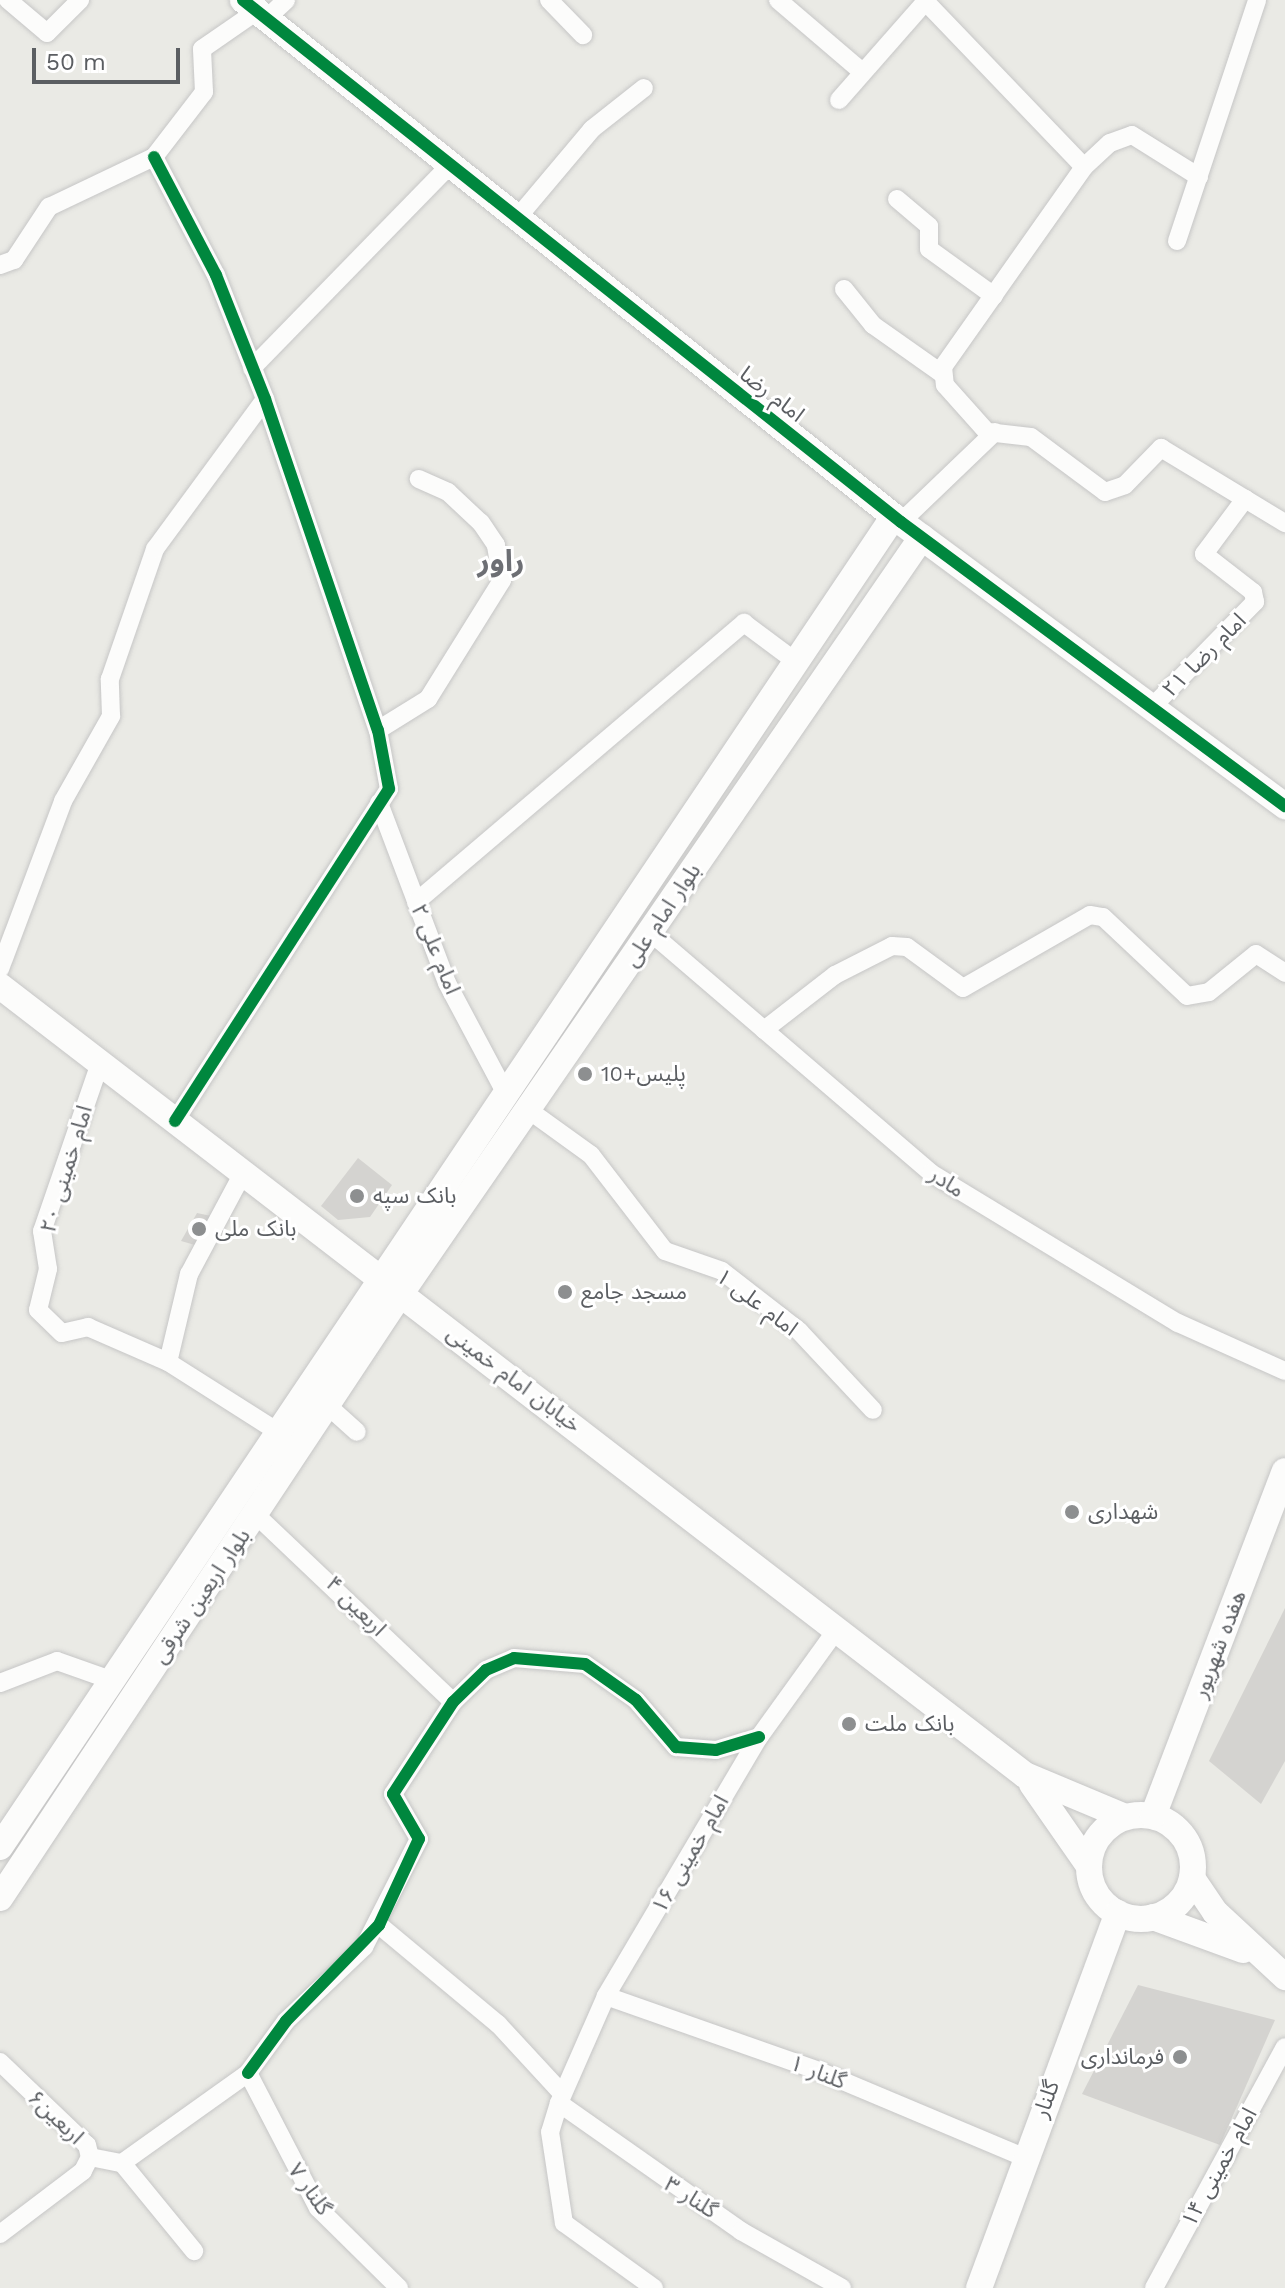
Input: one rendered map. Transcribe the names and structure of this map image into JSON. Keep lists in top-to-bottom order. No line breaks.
{"streets":{"street":["امام رضا","امام رضا ۲۱","بلوار امام علی","امام علی ۲","امام خمینی ۲۰","مادر","امام علی ۱","خیابان امام خمینی","بلوار اربعین شرقی","اربعین ۴","هفده شهریور","امام خمینی ۱۶","گلنار ۱","گلنار","اربعین۶","امام خمینی ۱۴","گلنار ۷","گلنار ۳"]},"crossings":[["امام رضا","امام رضا ۲۱"],["امام رضا","بلوار امام علی"],["بلوار امام علی","امام علی ۲"],["بلوار امام علی","مادر"],["بلوار امام علی","امام علی ۱"],["بلوار امام علی","خیابان امام خمینی"],["بلوار امام علی","بلوار اربعین شرقی"],["امام خمینی ۲۰","خیابان امام خمینی"],["خیابان امام خمینی","بلوار اربعین شرقی"],["خیابان امام خمینی","امام خمینی ۱۶"],["بلوار اربعین شرقی","اربعین ۴"],["هفده شهریور","گلنار"],["امام خمینی ۱۶","گلنار ۱"],["امام خمینی ۱۶","گلنار ۳"],["گلنار ۱","گلنار"]],"districts":["راور"],"places":["پلیس+10","بانک سپه","بانک ملی","مسجد جامع","شهداری","بانک ملت","فرمانداری"],"scale_bar":"50 m"}
